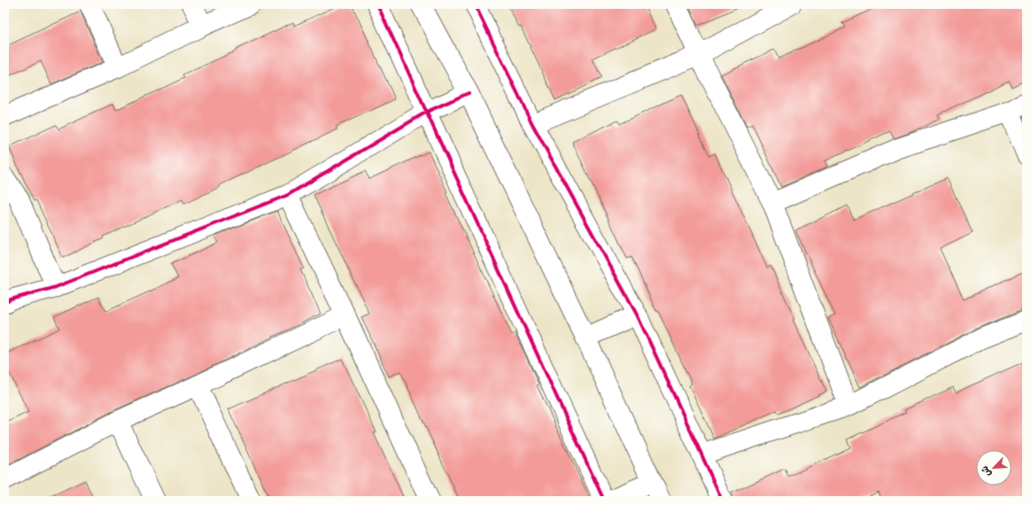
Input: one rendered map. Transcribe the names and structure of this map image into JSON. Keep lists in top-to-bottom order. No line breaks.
{"north":"bottom left"}
